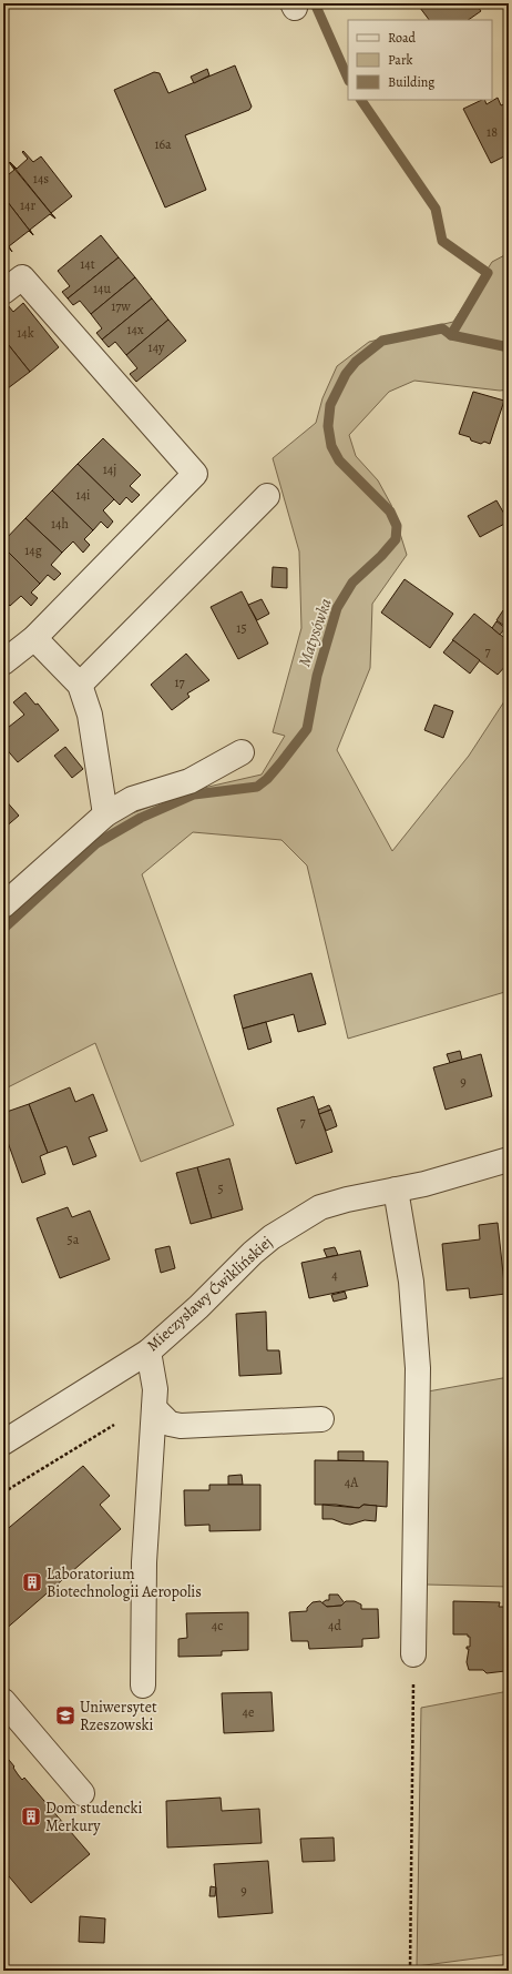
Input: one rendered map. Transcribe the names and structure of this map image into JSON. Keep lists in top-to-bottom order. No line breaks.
{"streets":{"street":["Mieczysławy Ćwiklińskiej"]},"water":["Matysówka"],"places":{"building":["Laboratorium Biotechnologii Aeropolis","Dom studencki Merkury"],"school or university":["Uniwersytet Rzeszowski"]},"house_numbers":["18","16a","14s","14r","14t","14u","17w","14x","14k","14y","14j","14i","14h","14g","15","7","17","9","7","5","5a","4","4A","4c","4d","4e","9"],"legend":["Road","Park","Building"]}
